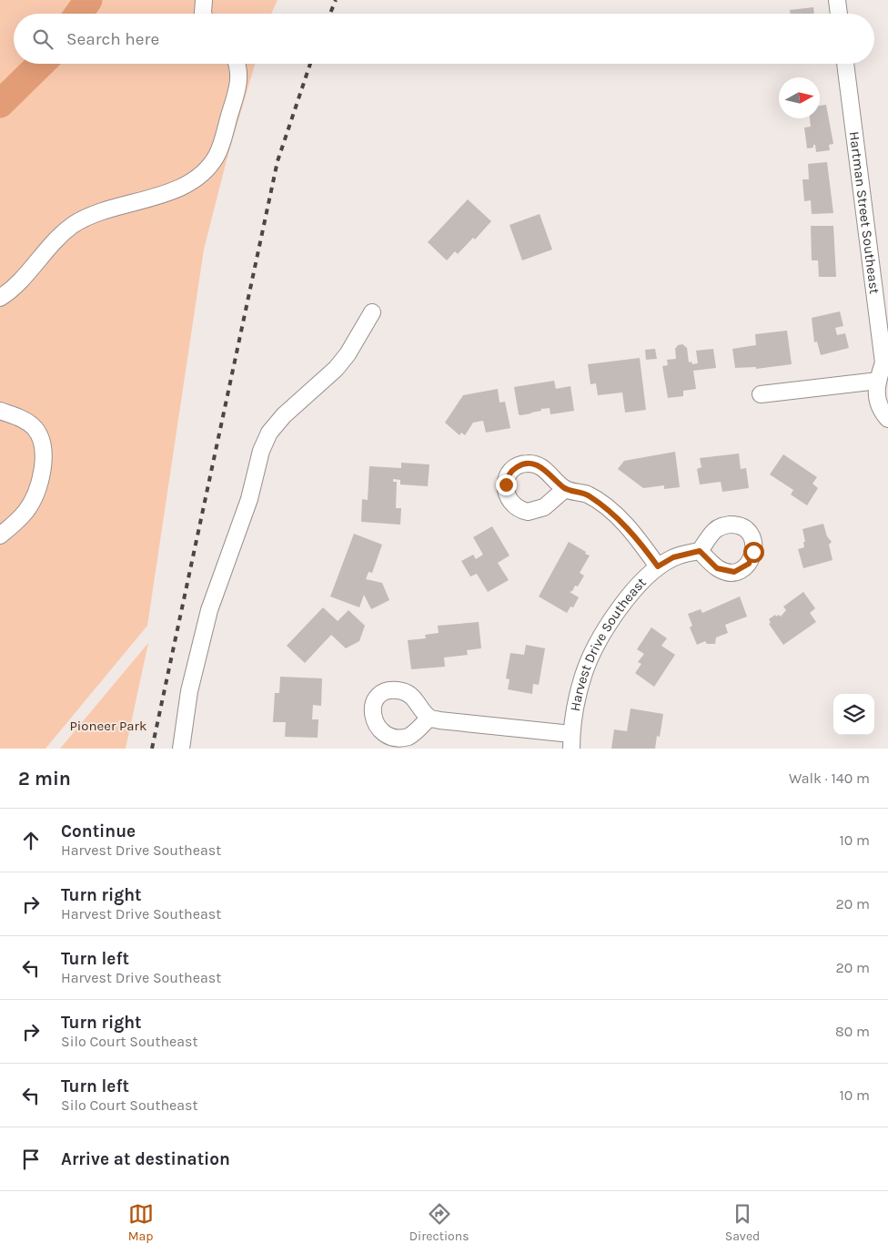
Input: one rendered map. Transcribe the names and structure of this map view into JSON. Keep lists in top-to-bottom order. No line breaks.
{"streets":{"street":["Hartman Street Southeast","Harvest Drive Southeast"]},"parks":["Pioneer Park"],"north":"right","page":{"search":"Search here","heading":["2 min","Walk · 140 m"],"list":[["Continue","Harvest Drive Southeast","10 m"],["Turn right","Harvest Drive Southeast","20 m"],["Turn left","Harvest Drive Southeast","20 m"],["Turn right","Silo Court Southeast","80 m"],["Turn left","Silo Court Southeast","10 m"],"Arrive at destination"],"nav":["Map","Directions","Saved"]}}
